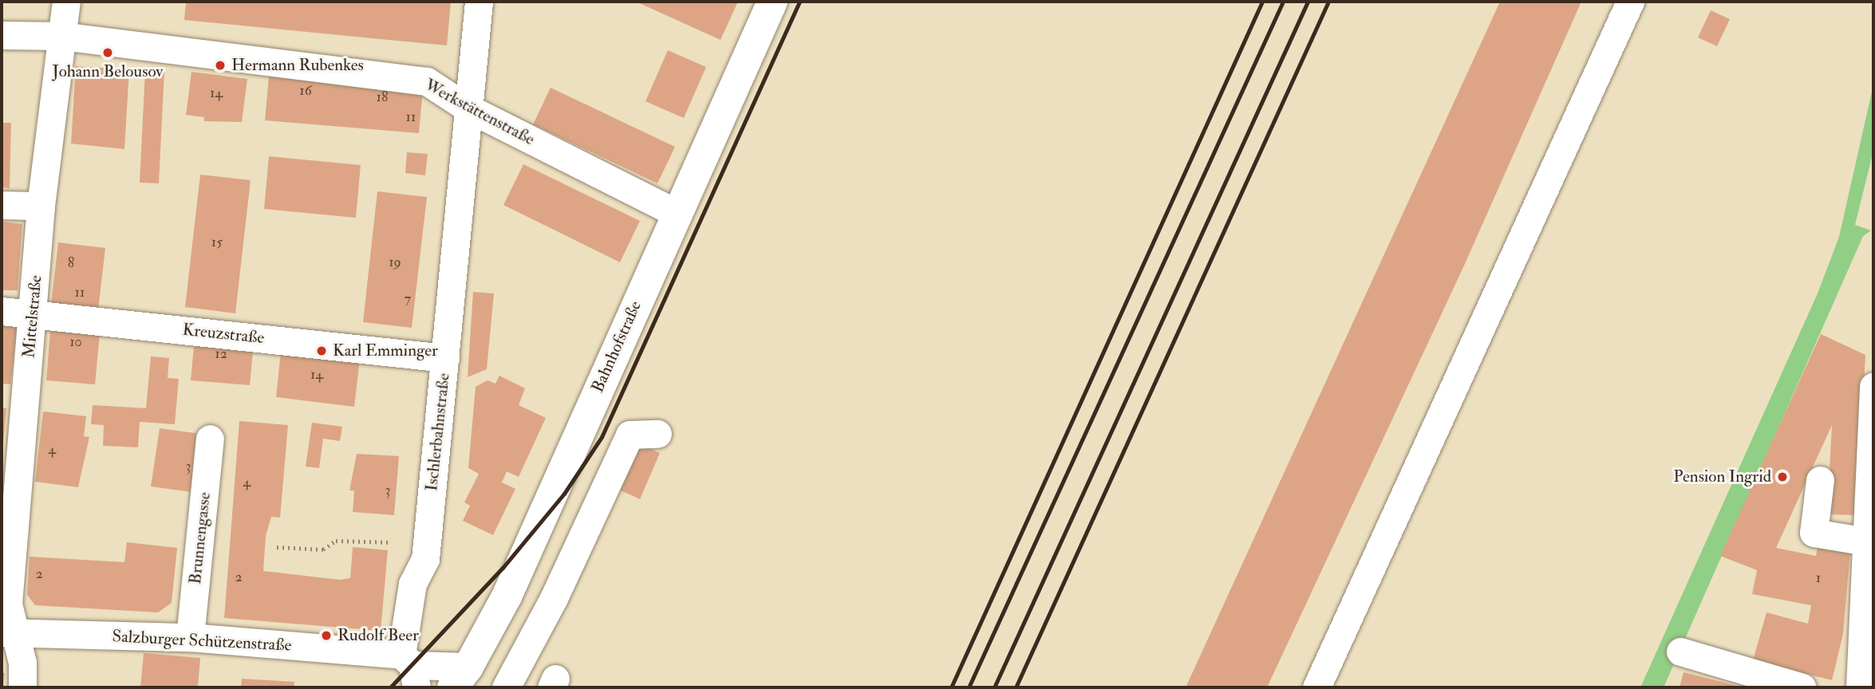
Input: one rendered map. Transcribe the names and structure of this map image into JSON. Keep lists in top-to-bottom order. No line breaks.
{"streets":{"main road":["Bahnhofstraße"],"street":["Werkstättenstraße","Mittelstraße","Kreuzstraße","Ischlerbahnstraße","Brunnengasse","Salzburger Schützenstraße"]},"crossings":[["Werkstättenstraße","Mittelstraße"],["Werkstättenstraße","Bahnhofstraße"],["Werkstättenstraße","Ischlerbahnstraße"],["Mittelstraße","Kreuzstraße"],["Mittelstraße","Salzburger Schützenstraße"],["Kreuzstraße","Ischlerbahnstraße"],["Bahnhofstraße","Salzburger Schützenstraße"],["Ischlerbahnstraße","Salzburger Schützenstraße"],["Brunnengasse","Salzburger Schützenstraße"]],"places":["Johann Belousov","Hermann Rubenkes","Karl Emminger","Pension Ingrid","Rudolf Beer"],"house_numbers":["16","14","18","11","15","19","8","11","7","10","12","14","4","3","4","3","2","2","1"]}
